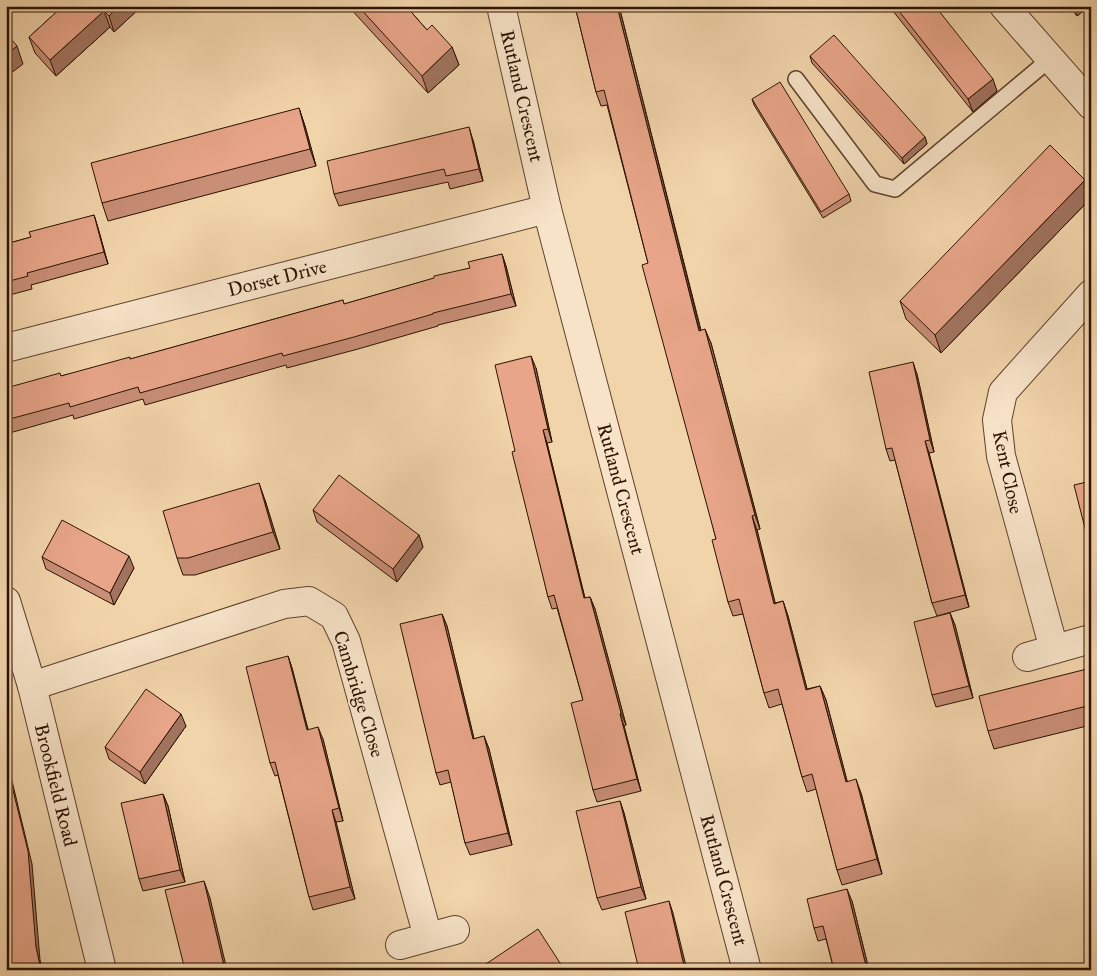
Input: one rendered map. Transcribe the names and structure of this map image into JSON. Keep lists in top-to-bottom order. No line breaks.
{"streets":{"street":["Rutland Crescent","Dorset Drive","Kent Close","Cambridge Close","Brookfield Road"]},"crossings":[["Rutland Crescent","Dorset Drive"],["Cambridge Close","Brookfield Road"]]}
